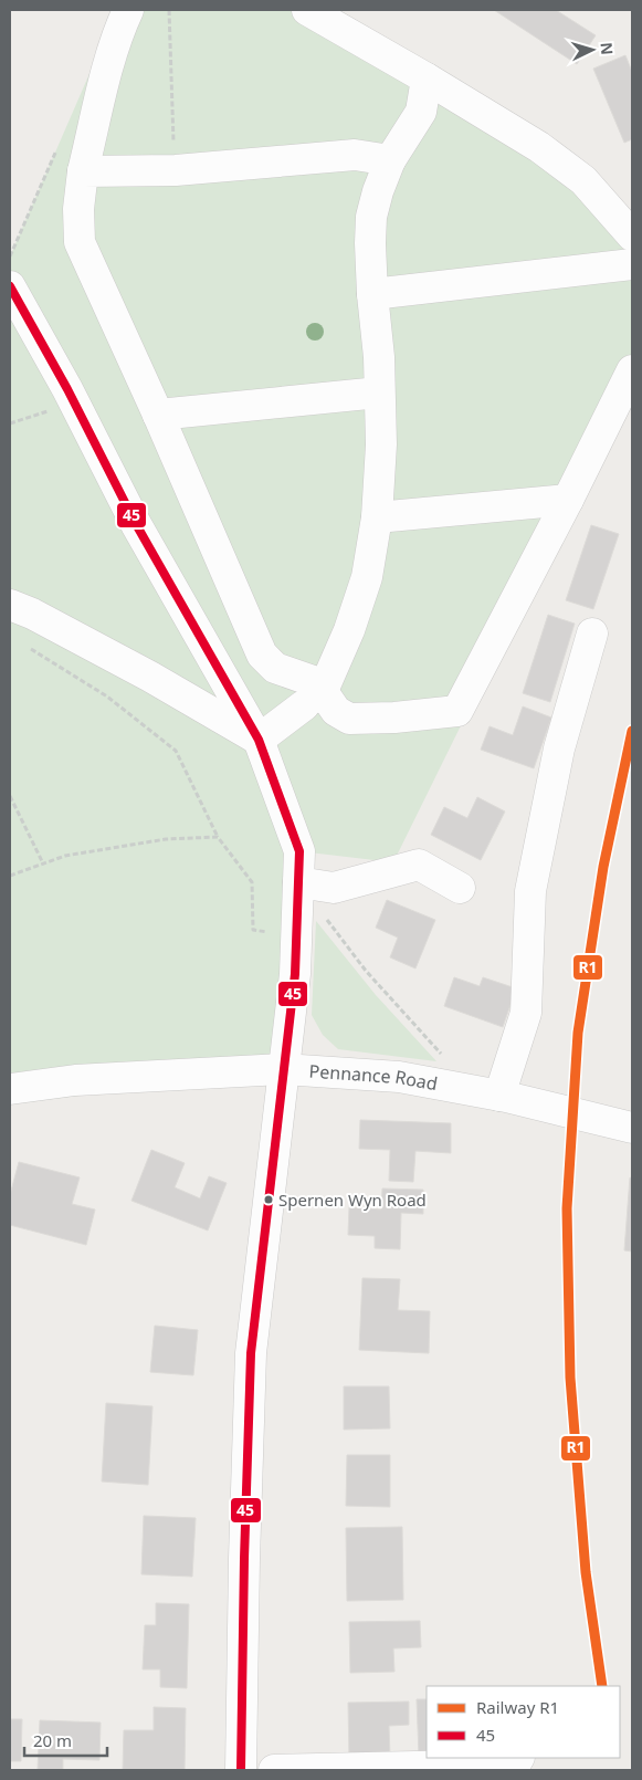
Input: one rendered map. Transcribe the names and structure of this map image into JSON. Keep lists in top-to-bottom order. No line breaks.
{"streets":{"street":["Pennance Road"]},"places":["Spernen Wyn Road"],"lines":["transit line 45","rail line R1"],"legend":["Railway R1","45"],"scale_bar":"20 m","north":"right"}
